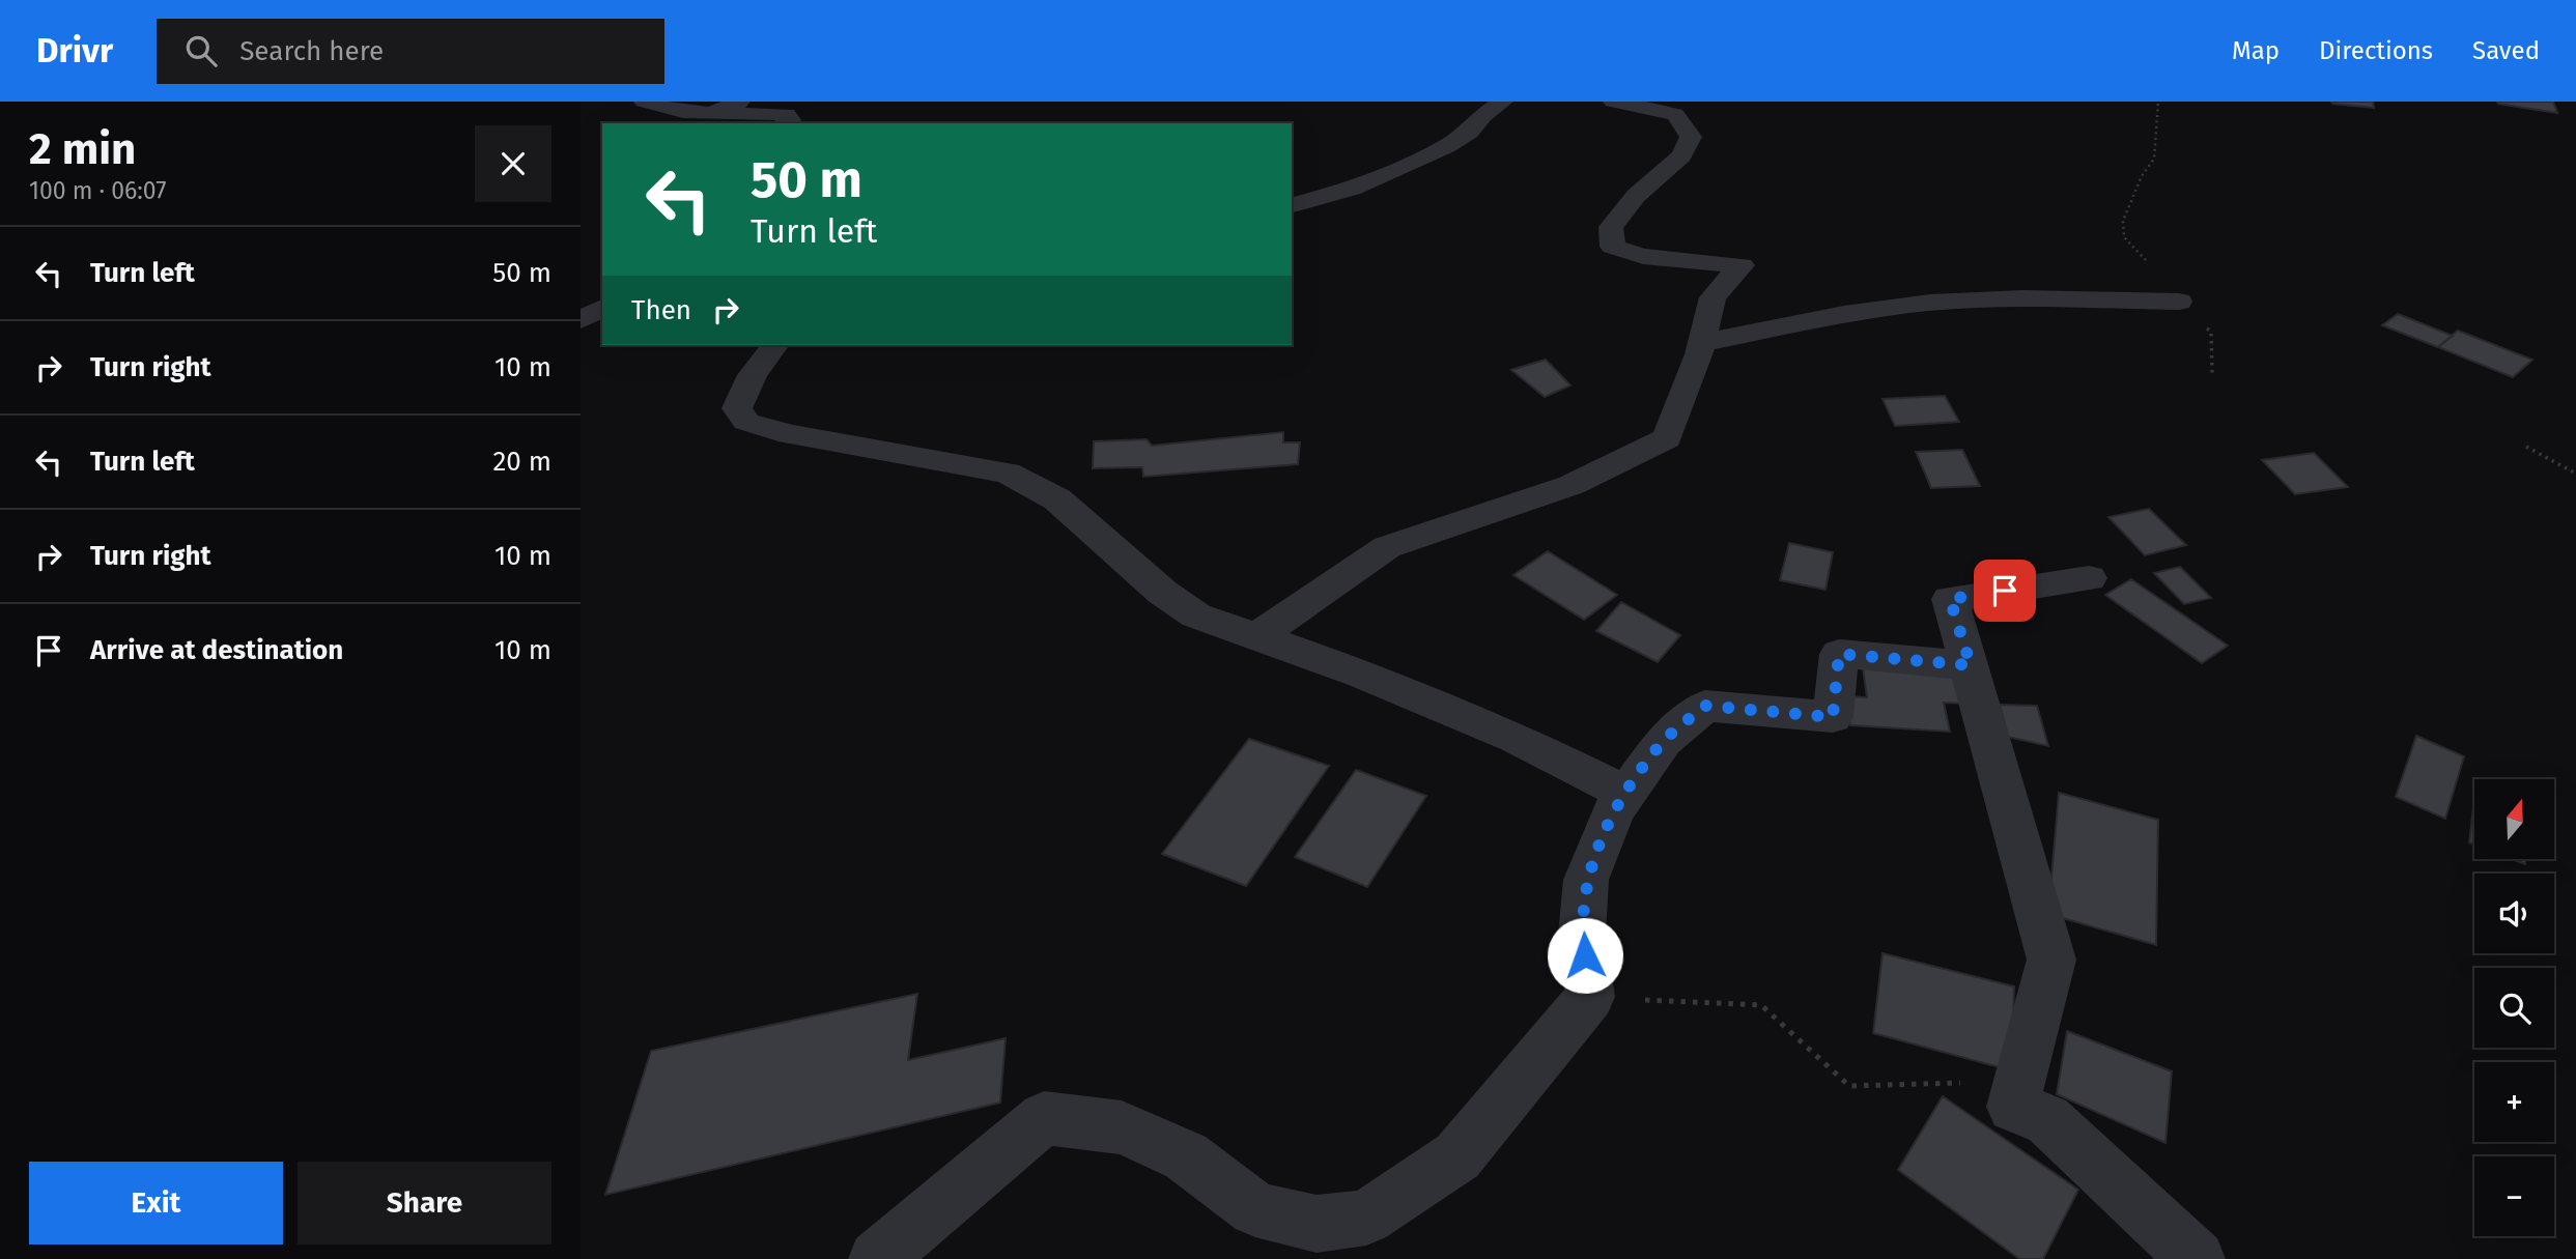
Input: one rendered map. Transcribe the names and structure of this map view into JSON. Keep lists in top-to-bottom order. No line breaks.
{"north":"top","page":{"header":"Drivr","search":"Search here","nav":["Map","Directions","Saved"],"heading":["2 min","100 m · 06:07"],"turn":["50 m","Turn left"],"list":[{"name":"Turn left","value":"50 m"},{"name":"Turn right","value":"10 m"},{"name":"Turn left","value":"20 m"},{"name":"Turn right","value":"10 m"},{"name":"Arrive at destination","value":"10 m"}],"then":"Then","map_buttons":["+","−"],"buttons":["Exit","Share"]}}
